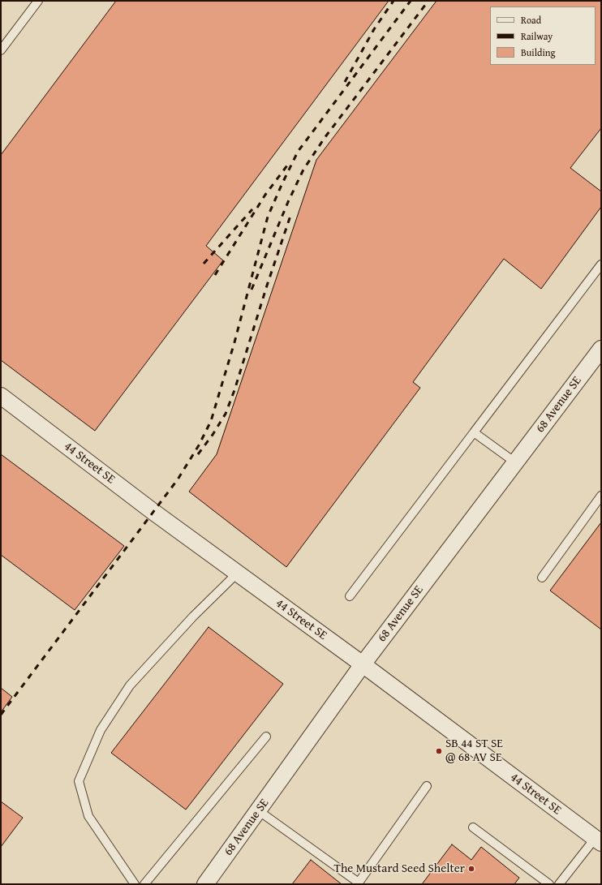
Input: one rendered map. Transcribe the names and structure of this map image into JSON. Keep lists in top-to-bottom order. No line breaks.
{"streets":{"street":["68 Avenue SE","44 Street SE"]},"crossings":[["68 Avenue SE","44 Street SE"]],"places":["SB 44 ST SE @ 68 AV SE","The Mustard Seed Shelter"],"legend":["Road","Railway","Building"]}
